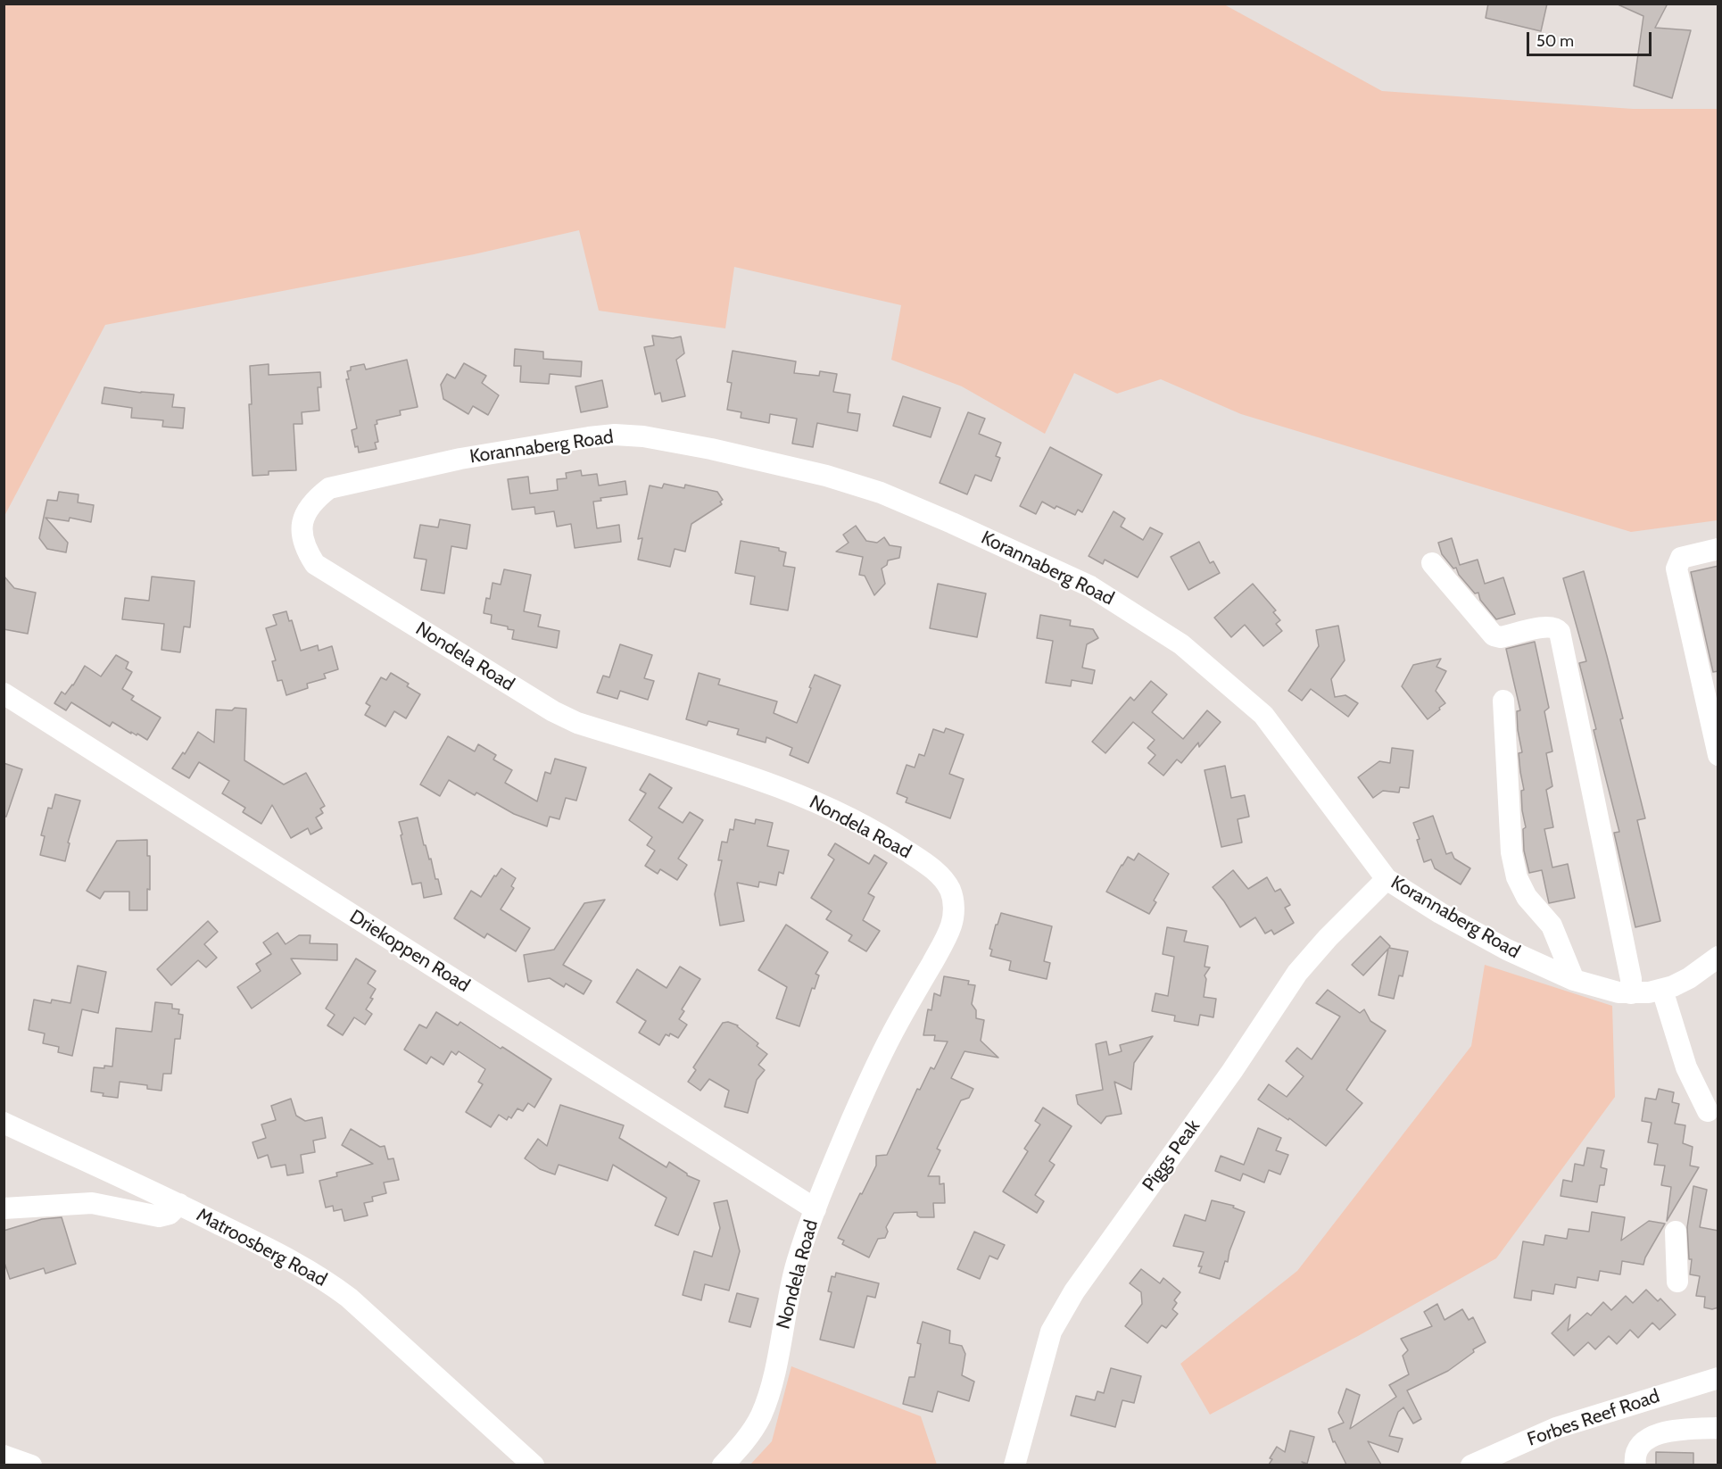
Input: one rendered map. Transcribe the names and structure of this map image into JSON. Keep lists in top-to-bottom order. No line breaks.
{"streets":{"street":["Korannaberg Road","Nondela Road","Driekoppen Road","Piggs Peak","Matroosberg Road","Forbes Reef Road"]},"crossings":[["Korannaberg Road","Nondela Road"],["Korannaberg Road","Piggs Peak"],["Nondela Road","Driekoppen Road"]],"scale_bar":"50 m"}
